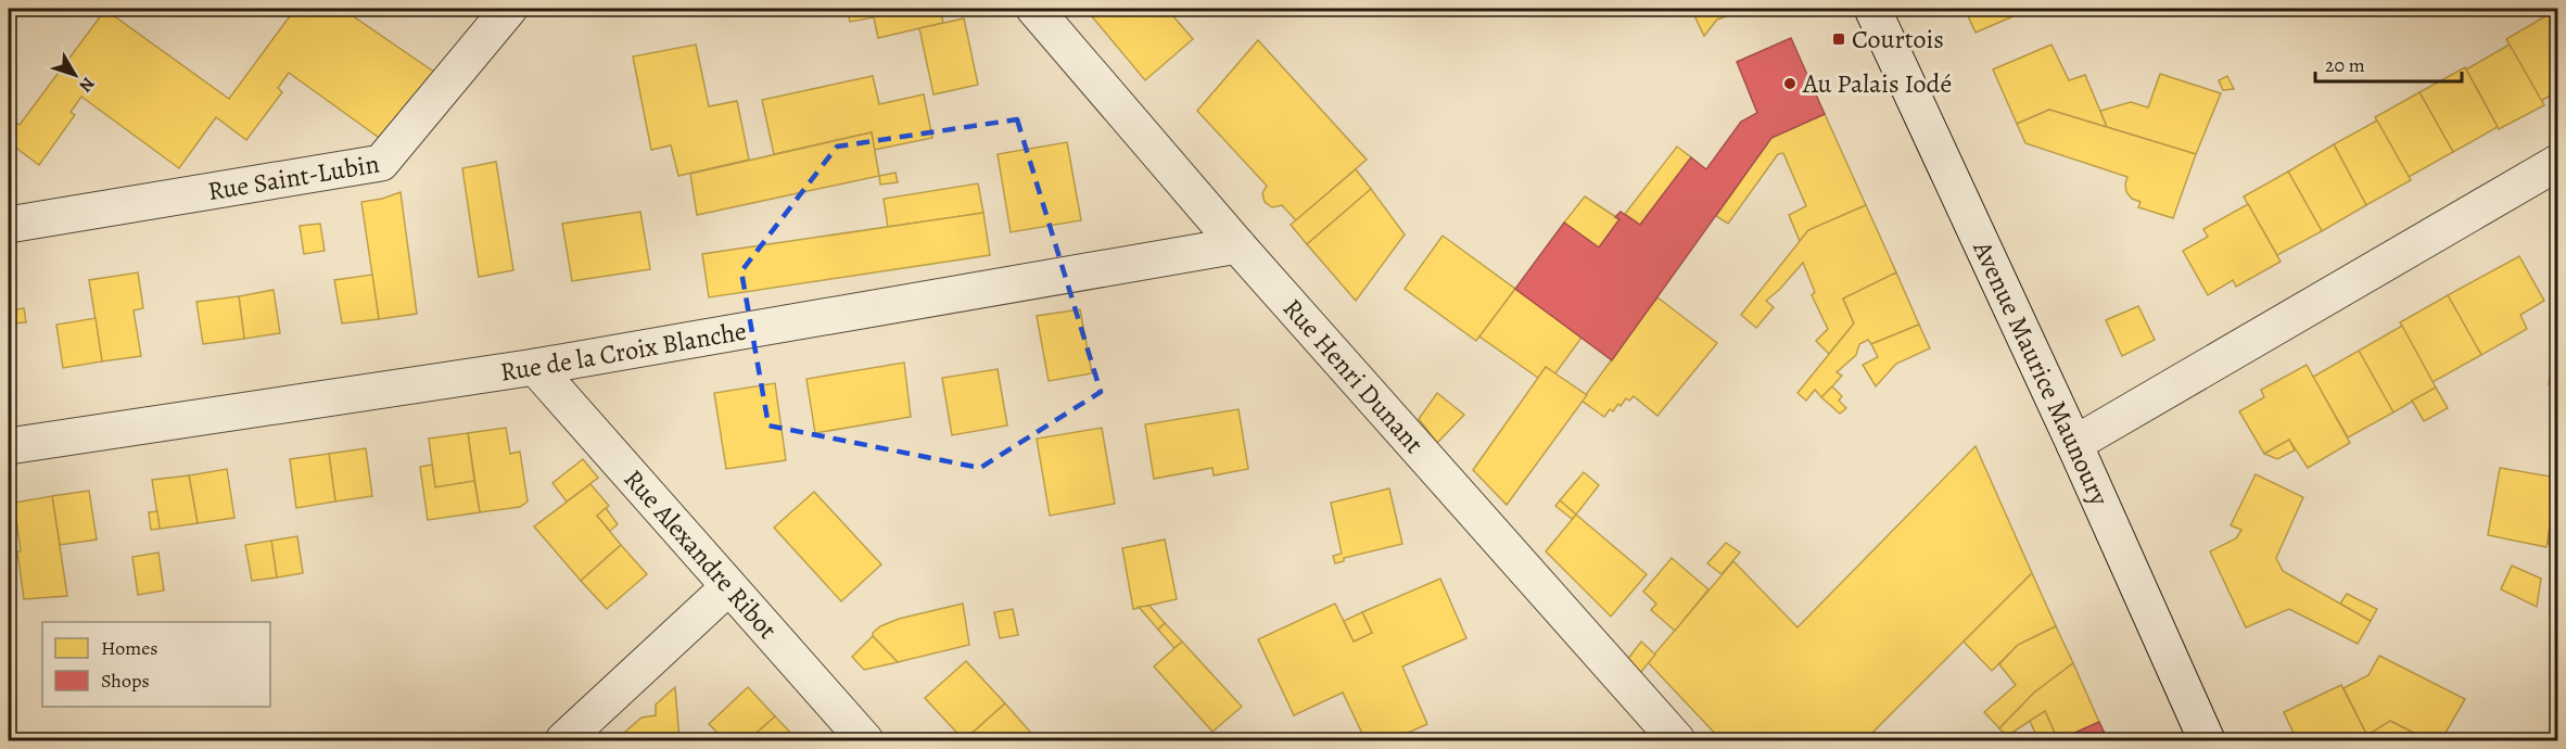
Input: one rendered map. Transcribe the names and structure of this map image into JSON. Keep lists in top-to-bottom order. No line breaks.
{"streets":{"street":["Rue Saint-Lubin","Rue de la Croix Blanche","Avenue Maurice Maunoury","Rue Henri Dunant","Rue Alexandre Ribot"]},"crossings":[["Rue de la Croix Blanche","Rue Henri Dunant"],["Rue de la Croix Blanche","Rue Alexandre Ribot"]],"places":{"transit":["Courtois"],"other":["Au Palais Iodé"]},"legend":["Homes","Shops"],"scale_bar":"20 m","north":"bottom right"}
